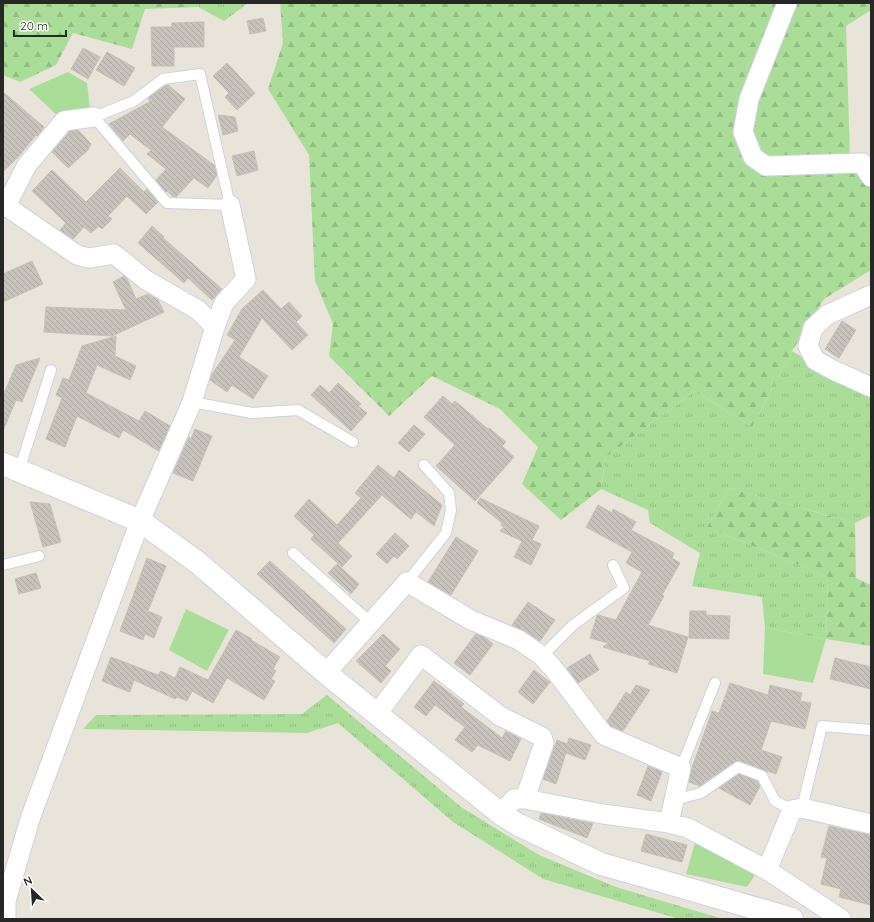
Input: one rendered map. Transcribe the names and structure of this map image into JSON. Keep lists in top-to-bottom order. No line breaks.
{"scale_bar":"20 m","north":"top left"}
